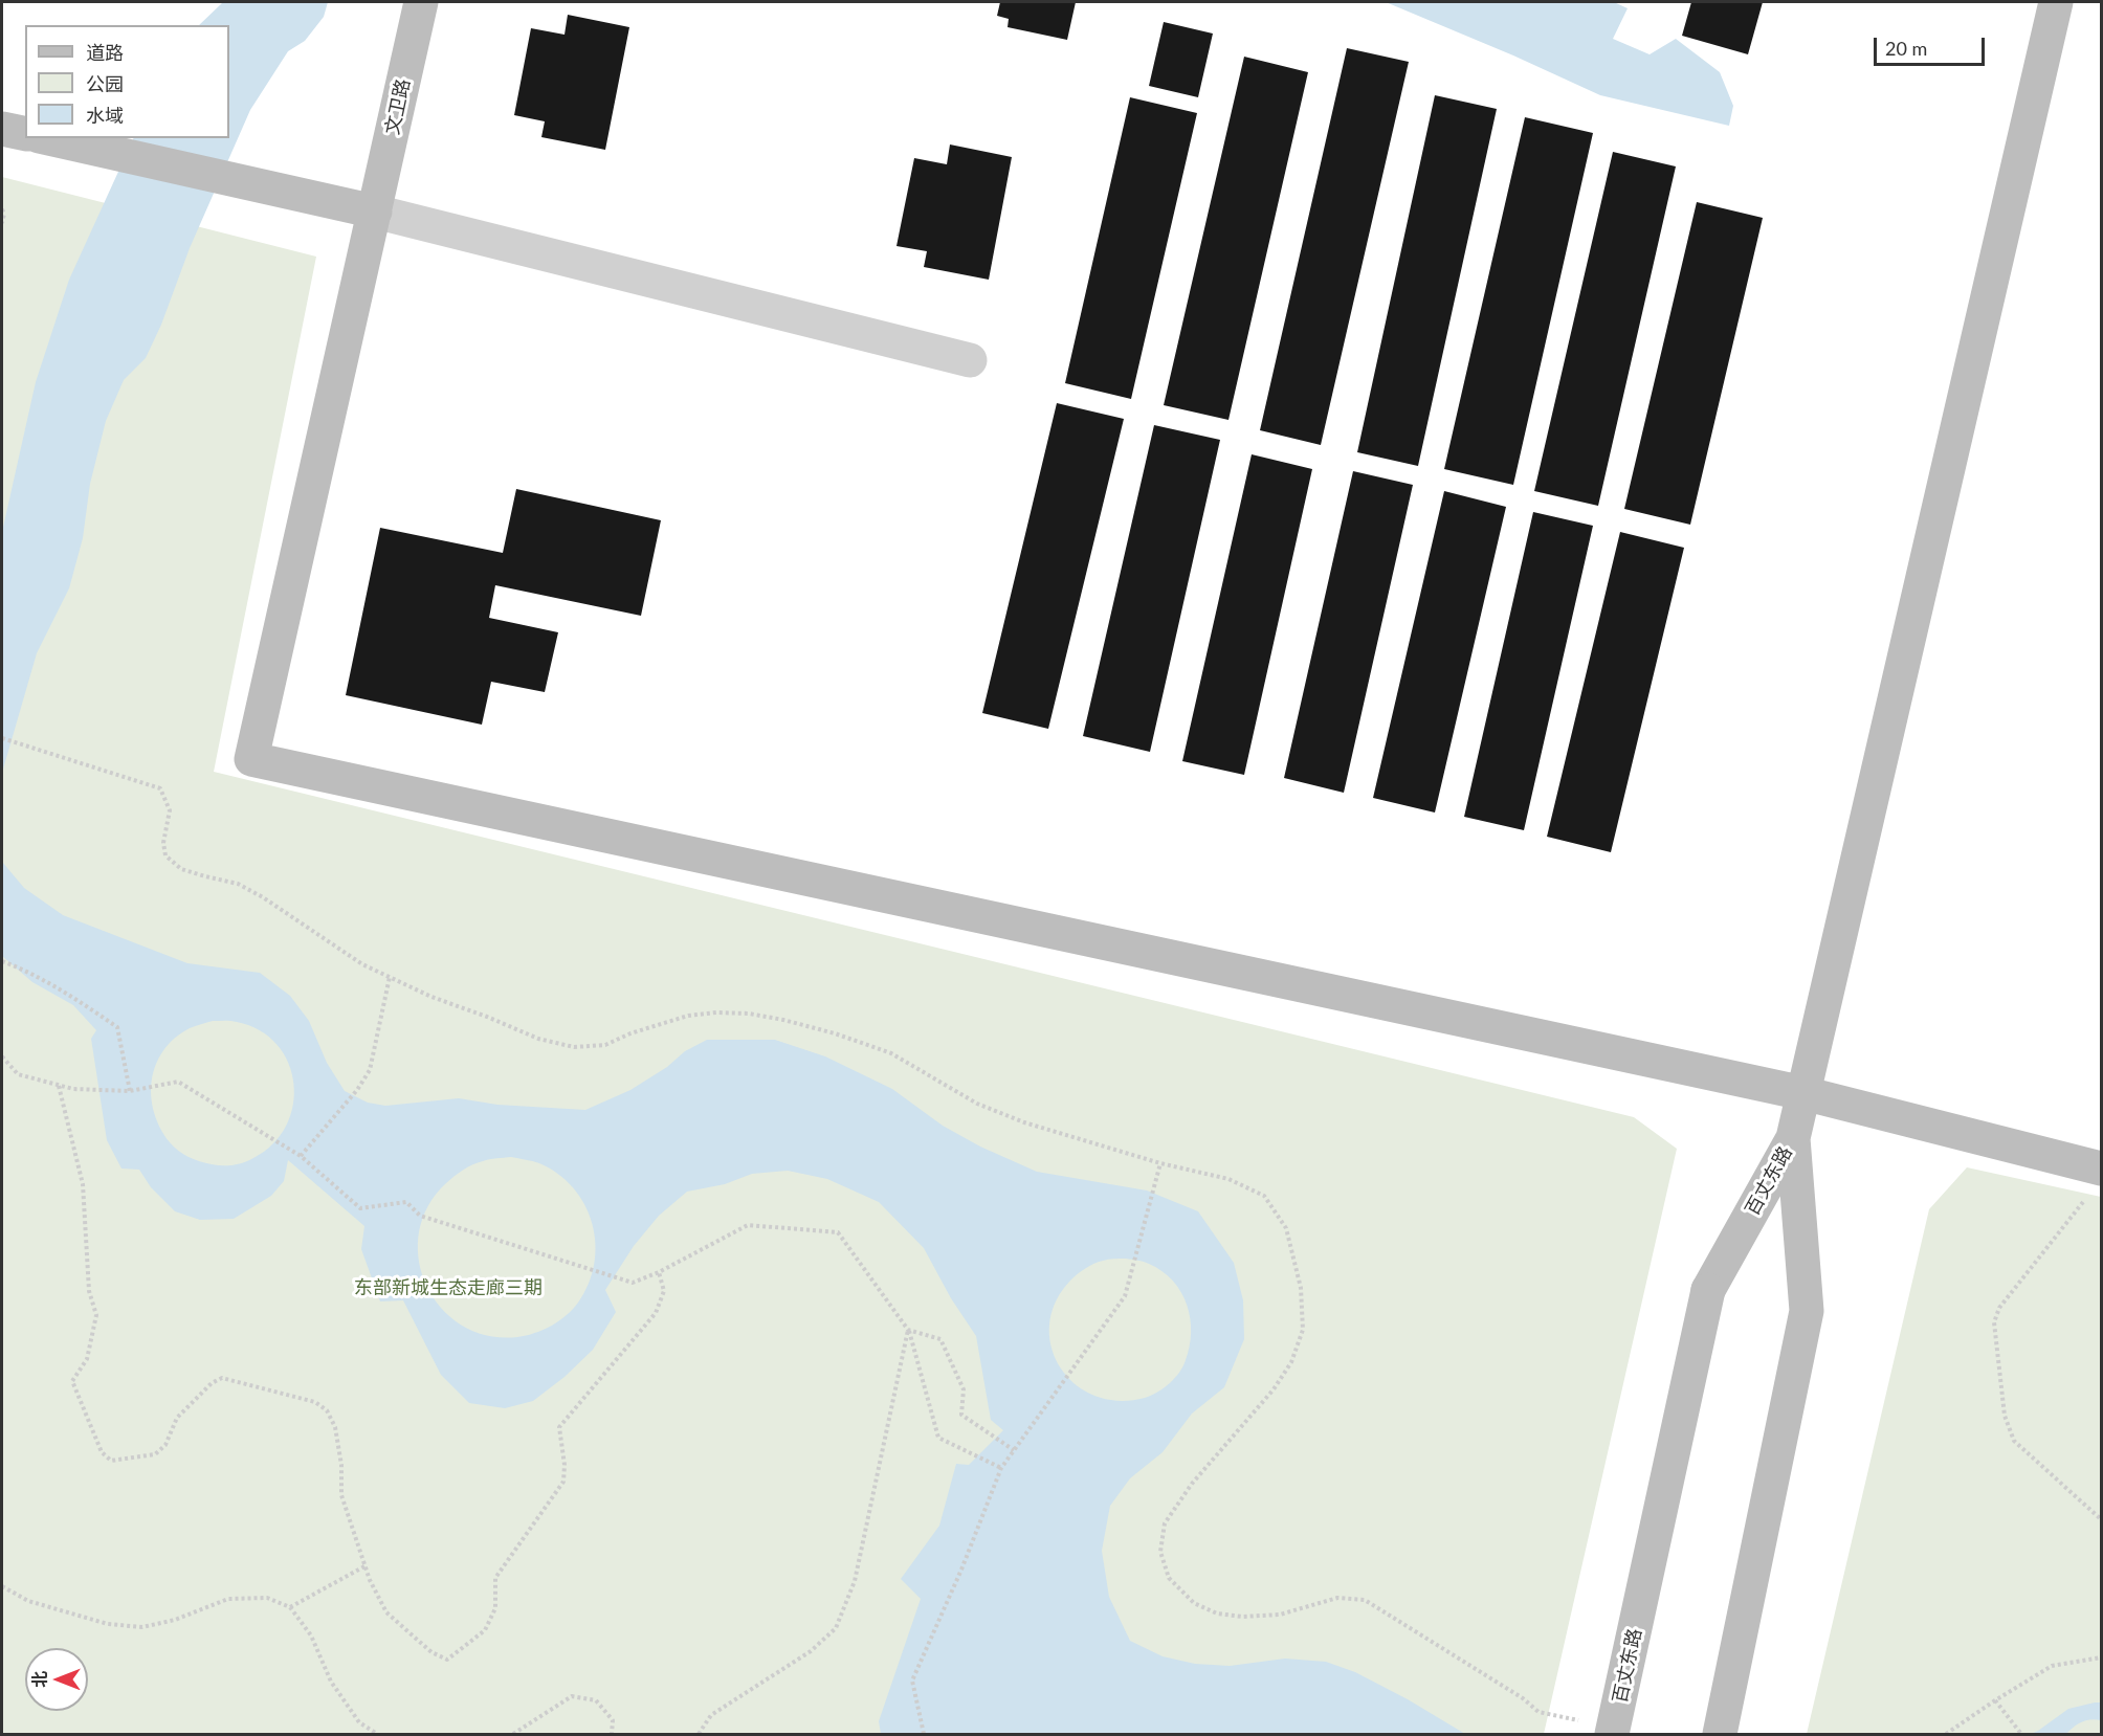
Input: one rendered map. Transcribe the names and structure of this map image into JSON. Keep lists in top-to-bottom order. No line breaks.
{"streets":{"street":["文卫路","百丈东路"]},"parks":["东部新城生态走廊三期"],"legend":["道路","公园","水域"],"scale_bar":"20 m","north":"left"}
